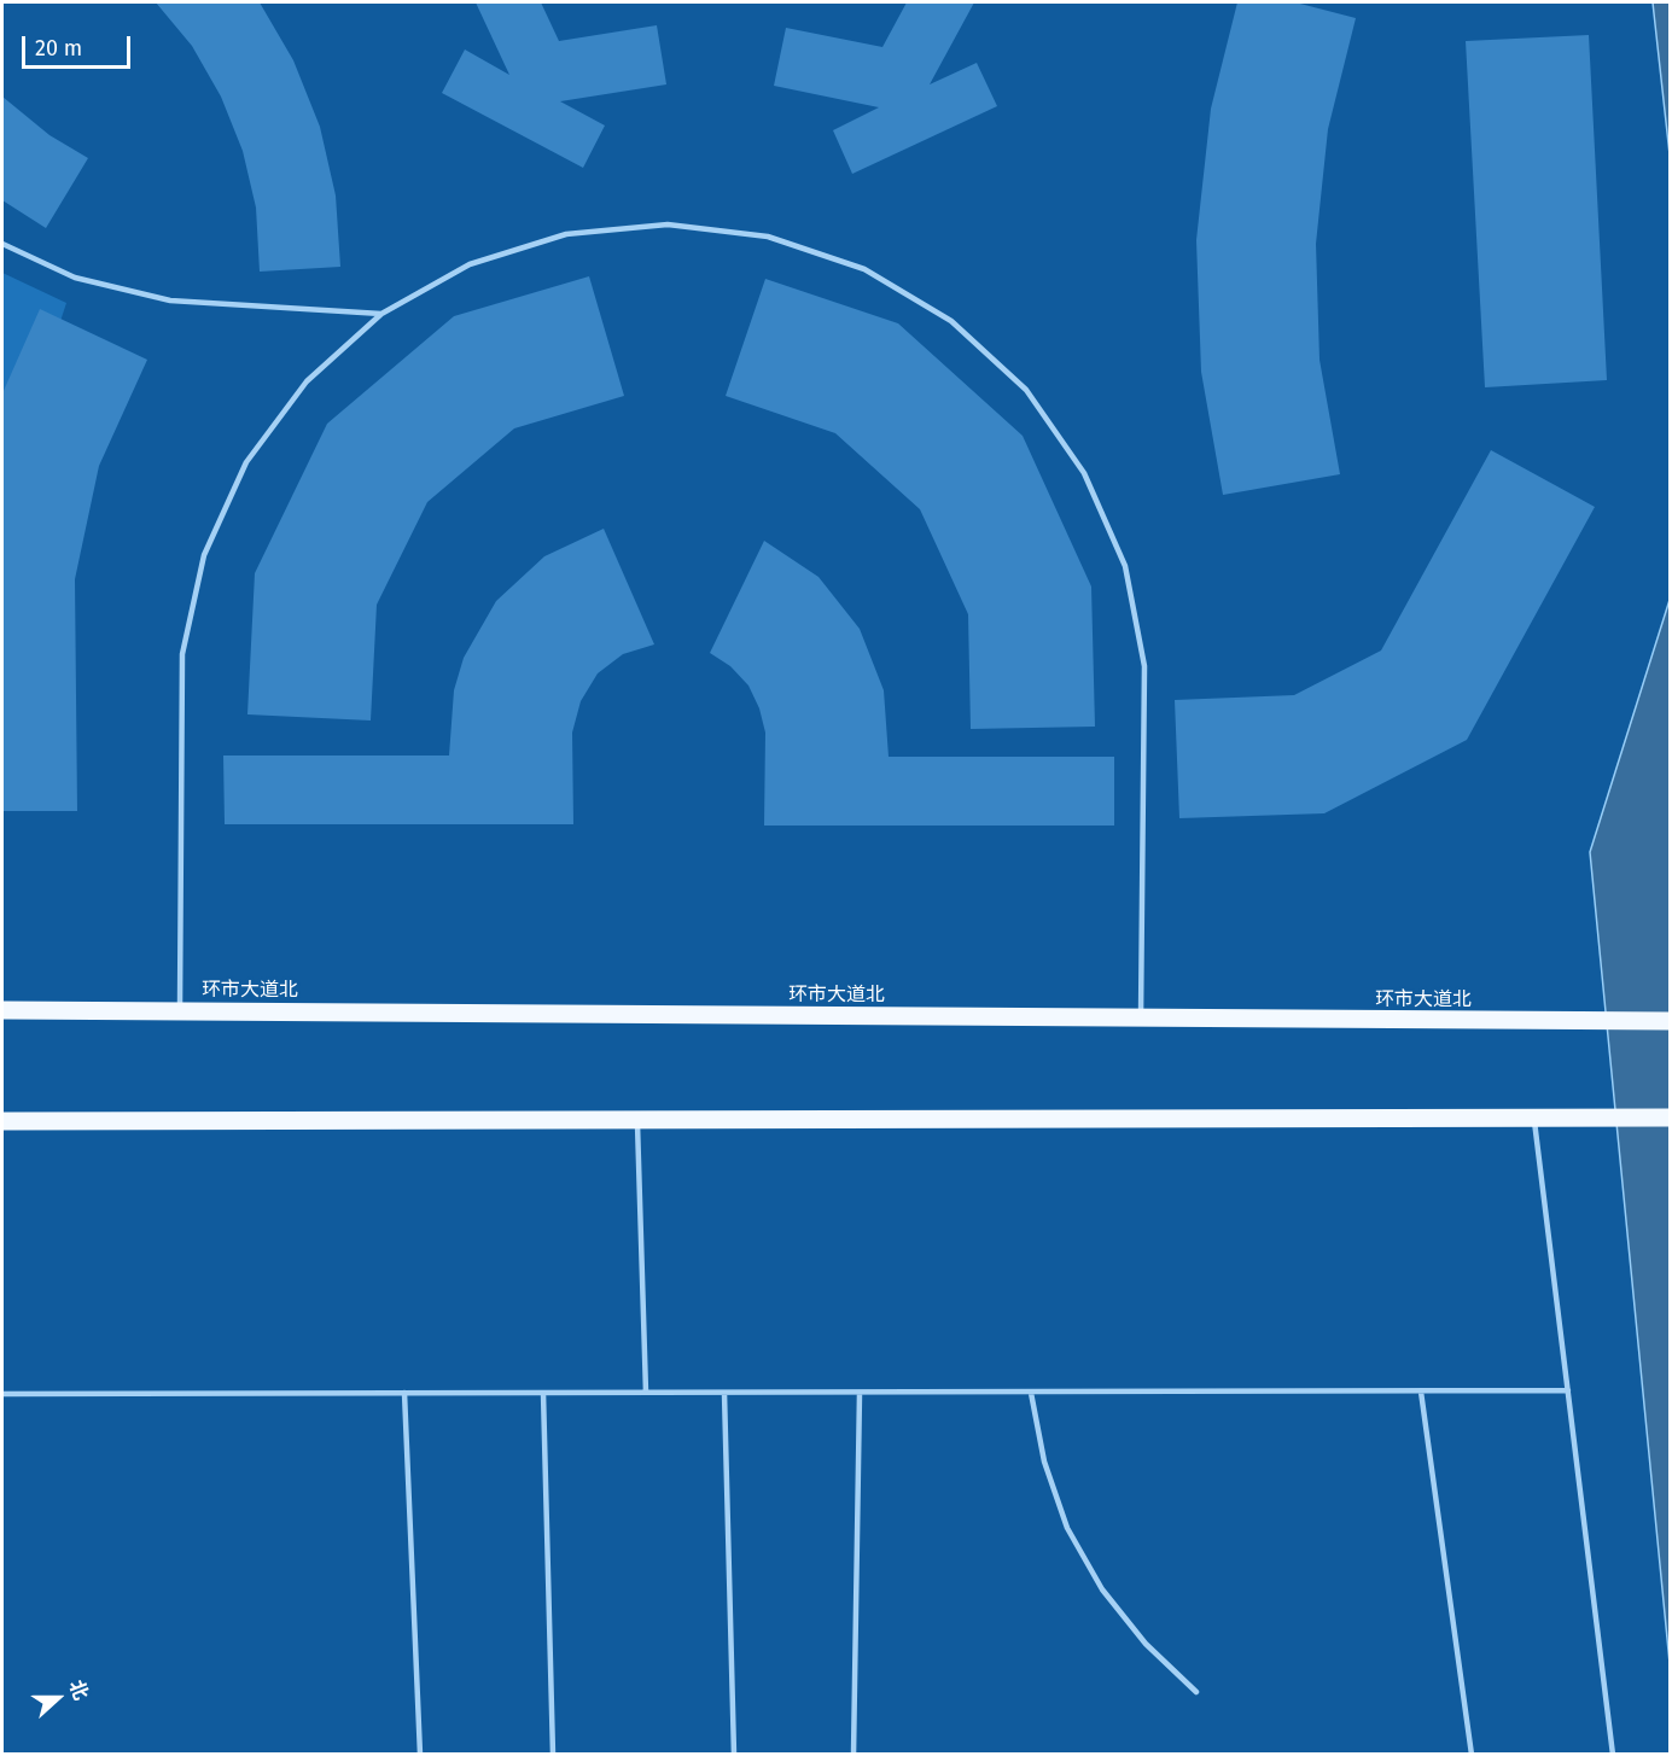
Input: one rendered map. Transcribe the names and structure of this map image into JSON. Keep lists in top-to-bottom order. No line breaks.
{"streets":{"main road":["环市大道北"]},"scale_bar":"20 m","north":"right"}
